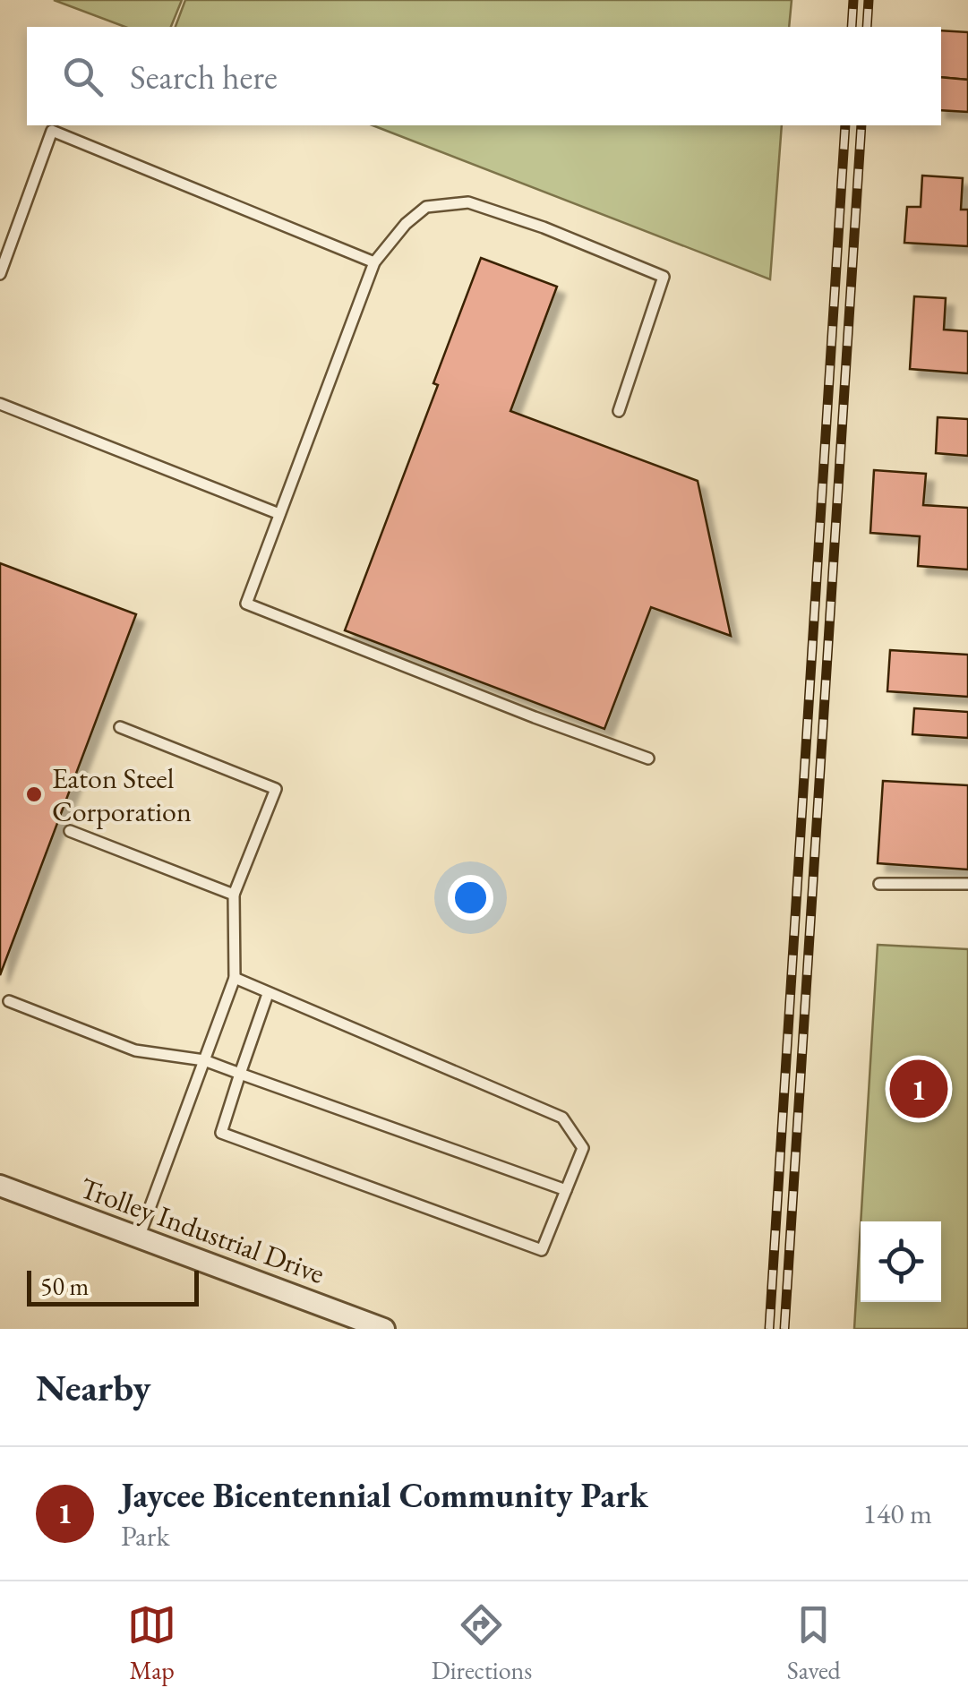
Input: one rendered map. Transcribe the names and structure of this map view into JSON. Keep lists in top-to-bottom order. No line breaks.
{"streets":{"street":["Trolley Industrial Drive"]},"places":["Eaton Steel Corporation"],"scale_bar":"50 m","page":{"search":"Search here","pins":"1","scale":"50 m","heading":"Nearby","list":[{"mark":"1","name":"Jaycee Bicentennial Community Park","note":"Park","value":"140 m"}],"nav":["Map","Directions","Saved"]}}
